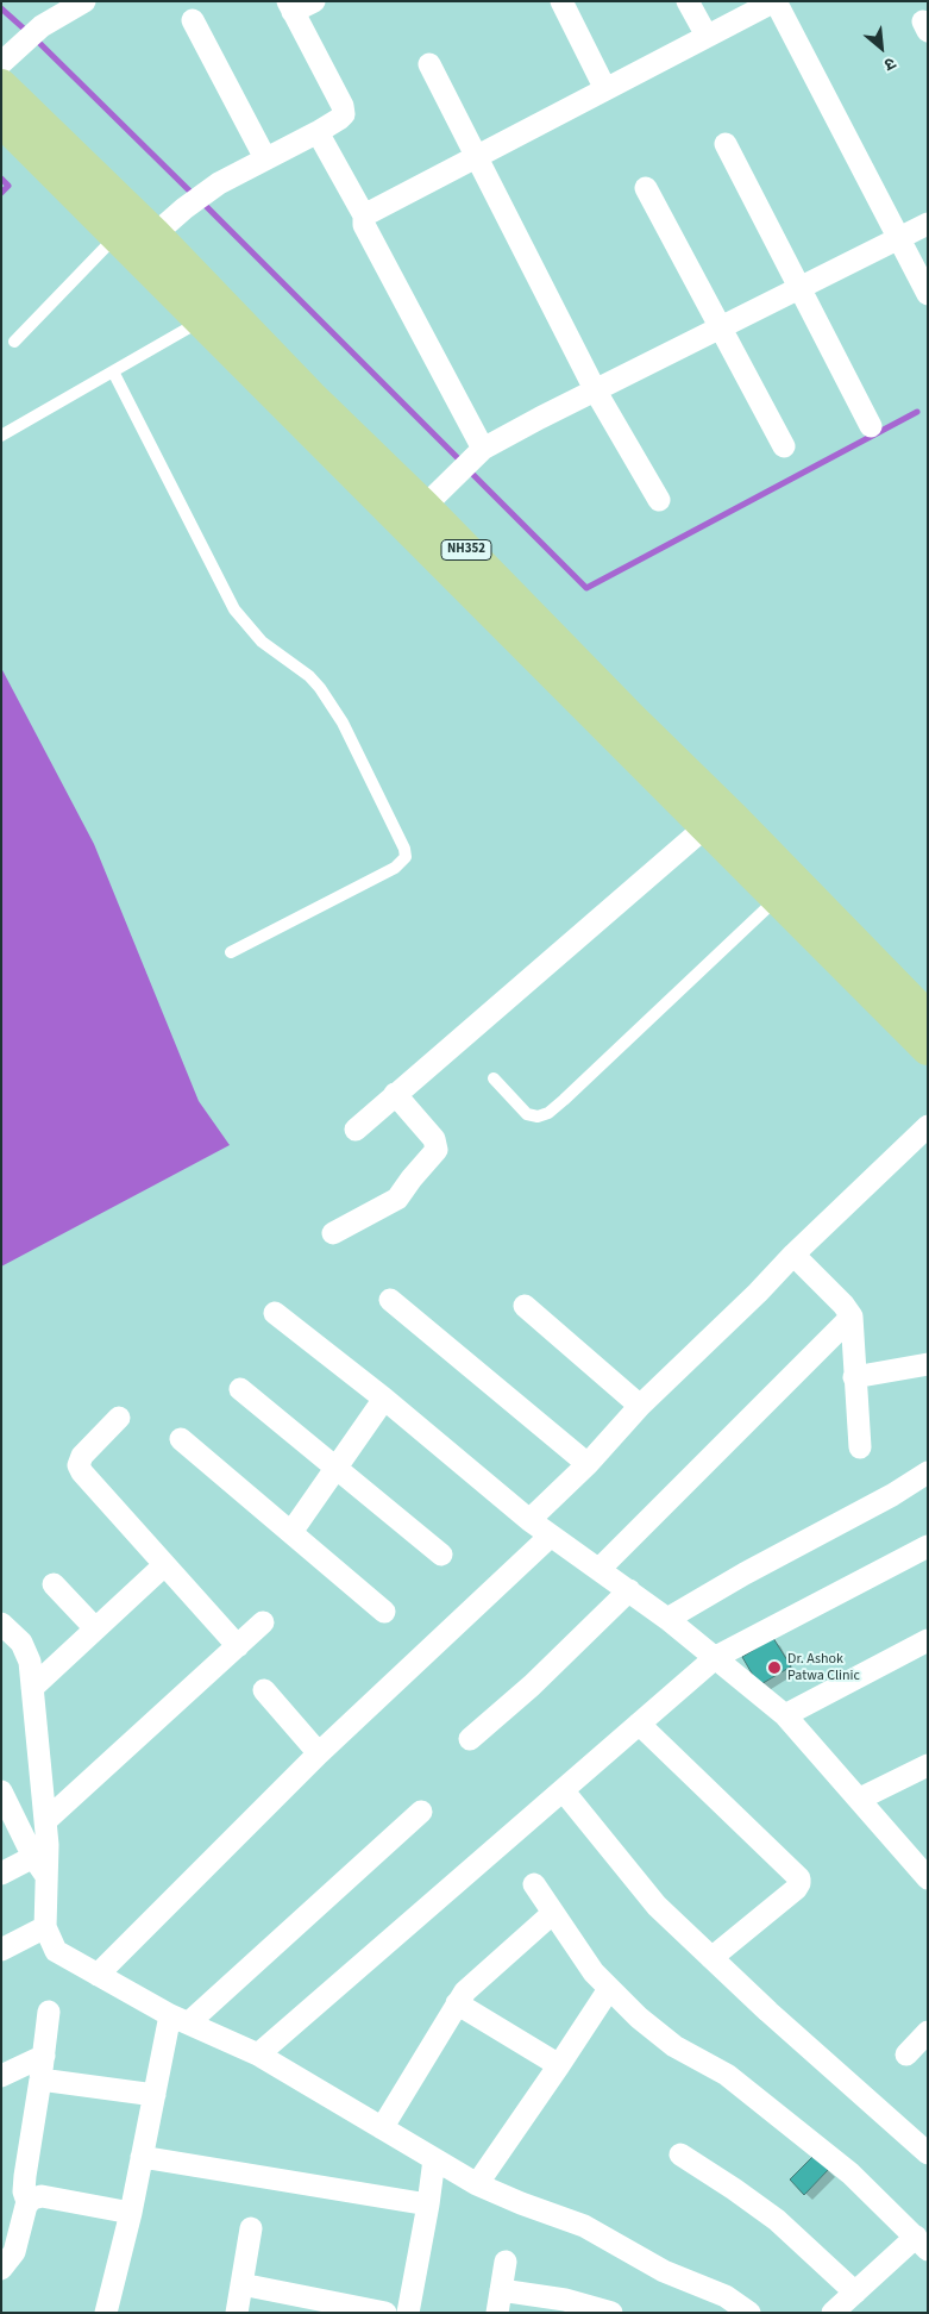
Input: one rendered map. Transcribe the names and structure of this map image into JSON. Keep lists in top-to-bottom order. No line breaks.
{"streets":{"highway":["NH352"]},"places":["Dr. Ashok Patwa Clinic"],"north":"bottom right"}
